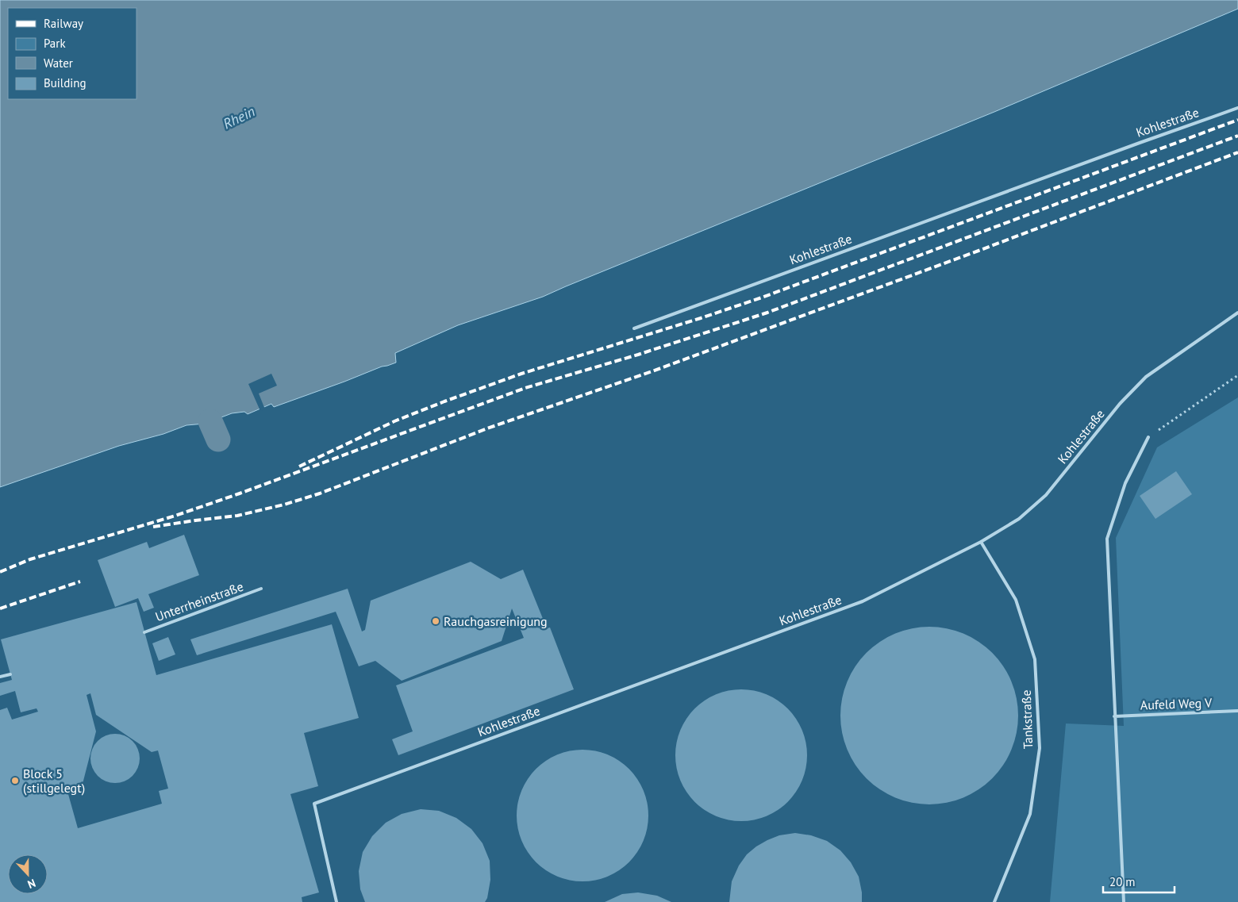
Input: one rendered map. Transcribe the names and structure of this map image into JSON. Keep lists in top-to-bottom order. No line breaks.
{"streets":{"lane":["Kohlestraße","Unterrheinstraße","Aufeld Weg V","Tankstraße"]},"crossings":[["Kohlestraße","Tankstraße"]],"water":["Rhein"],"places":["Rauchgasreinigung","Block 5 (stillgelegt)"],"legend":["Railway","Park","Water","Building"],"scale_bar":"20 m","north":"bottom"}
